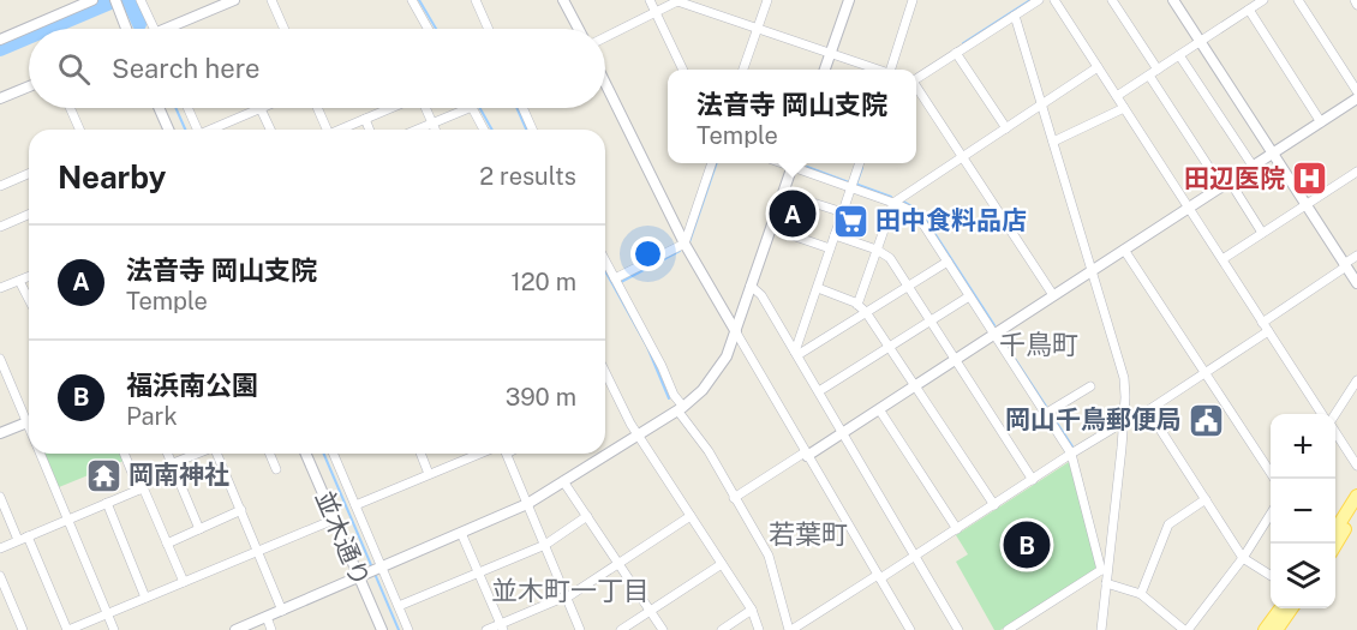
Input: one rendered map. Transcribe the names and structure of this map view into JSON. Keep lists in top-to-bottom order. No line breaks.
{"streets":{"street":["並木通り"]},"districts":["千鳥町","若葉町","並木町一丁目"],"places":{"hospital":["田辺医院"],"supermarket":["田中食料品店"],"public building":["岡山千鳥郵便局"],"temple":["岡南神社"]},"page":{"search":"Search here","popup":["法音寺 岡山支院","Temple"],"heading":["Nearby","2 results"],"pins":["A","B"],"list":[{"mark":"A","name":"法音寺 岡山支院","note":"Temple","value":"120 m"},{"mark":"B","name":"福浜南公園","note":"Park","value":"390 m"}],"map_buttons":["+","−"]}}
